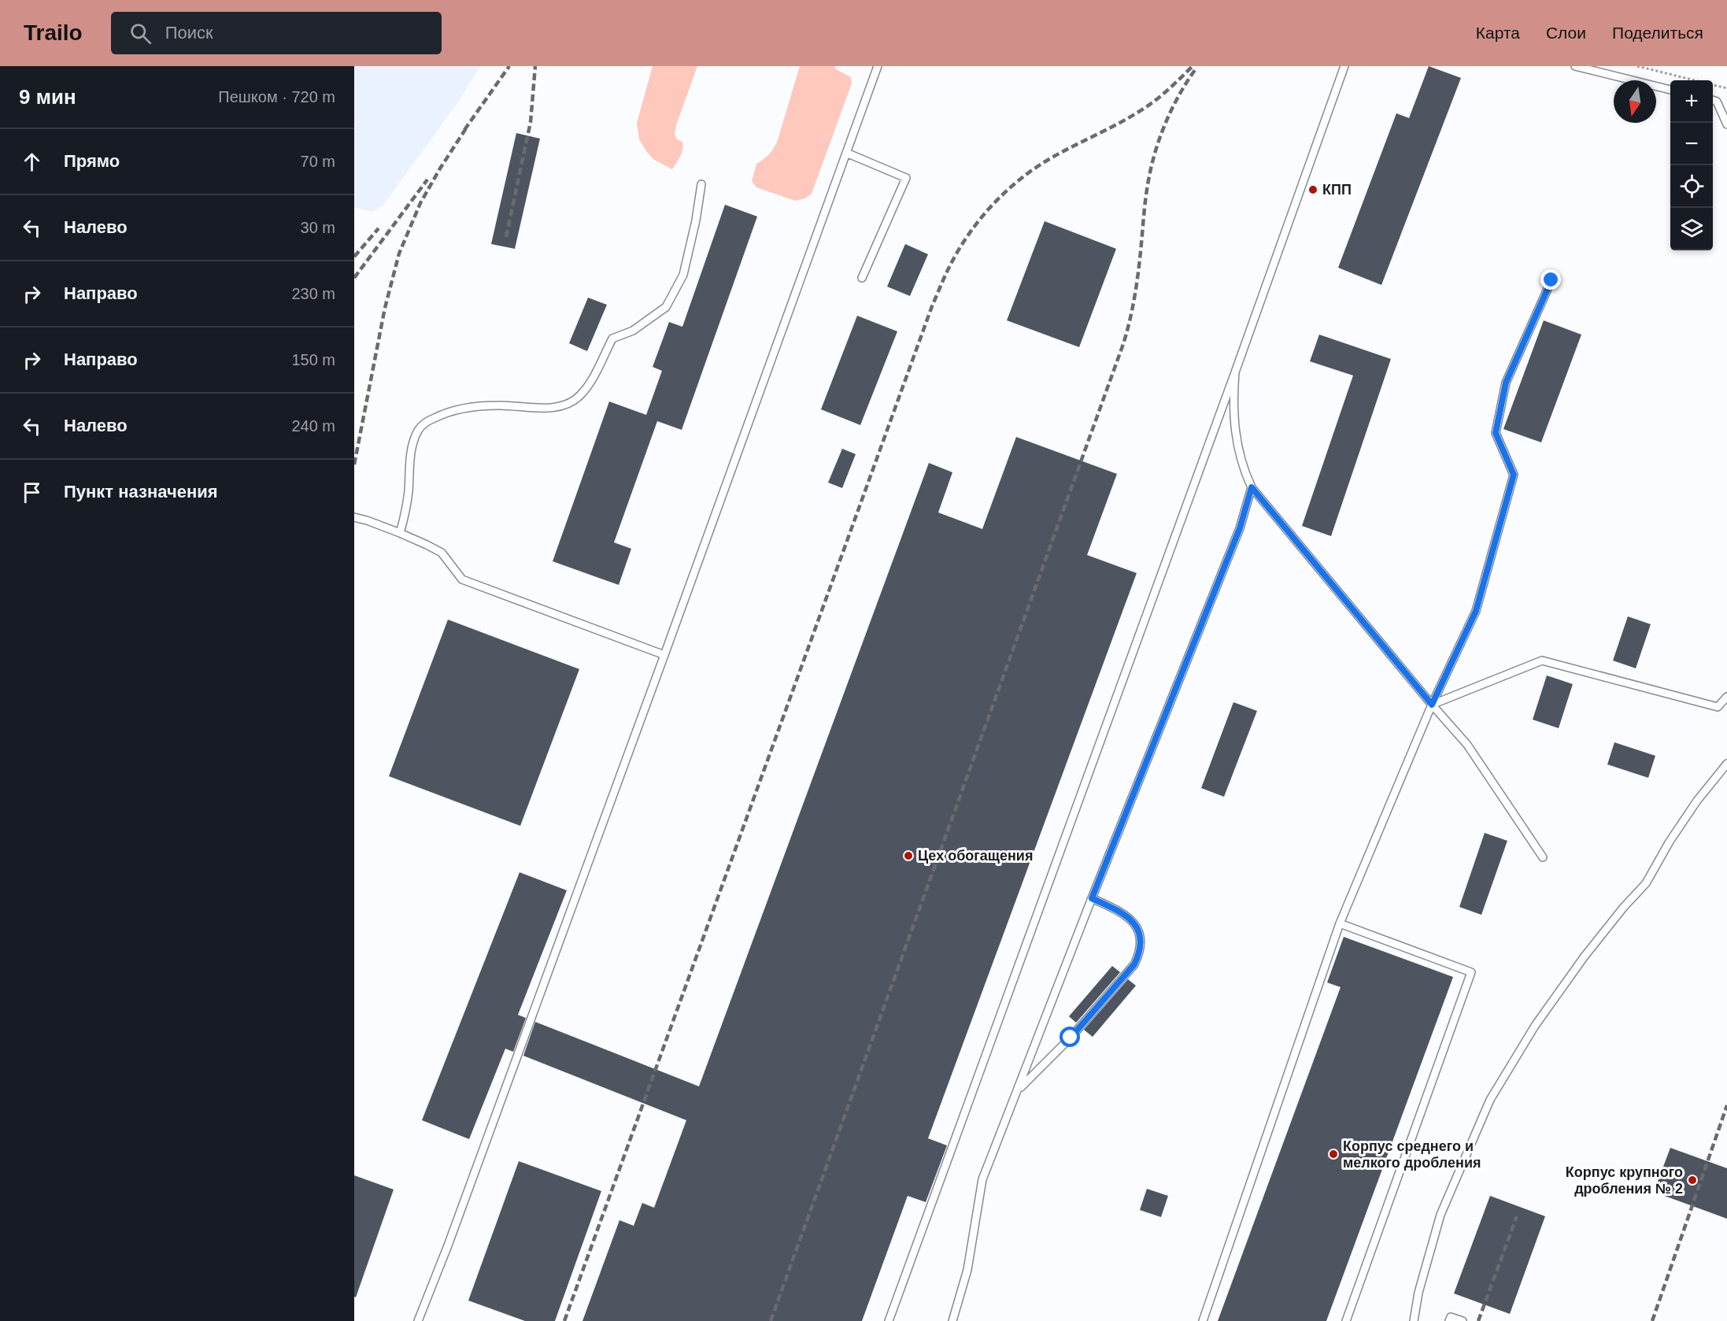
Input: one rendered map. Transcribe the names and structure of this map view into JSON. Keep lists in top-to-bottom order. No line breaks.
{"places":["КПП","Цех обогащения","Корпус среднего и мелкого дробления","Корпус крупного дробления № 2"],"north":"bottom","page":{"header":"Trailo","search":"Поиск","nav":["Карта","Слои","Поделиться"],"heading":["9 мин","Пешком · 720 m"],"map_buttons":["+","−"],"list":[["Прямо","70 m"],["Налево","30 m"],["Направо","230 m"],["Направо","150 m"],["Налево","240 m"],"Пункт назначения"]}}
